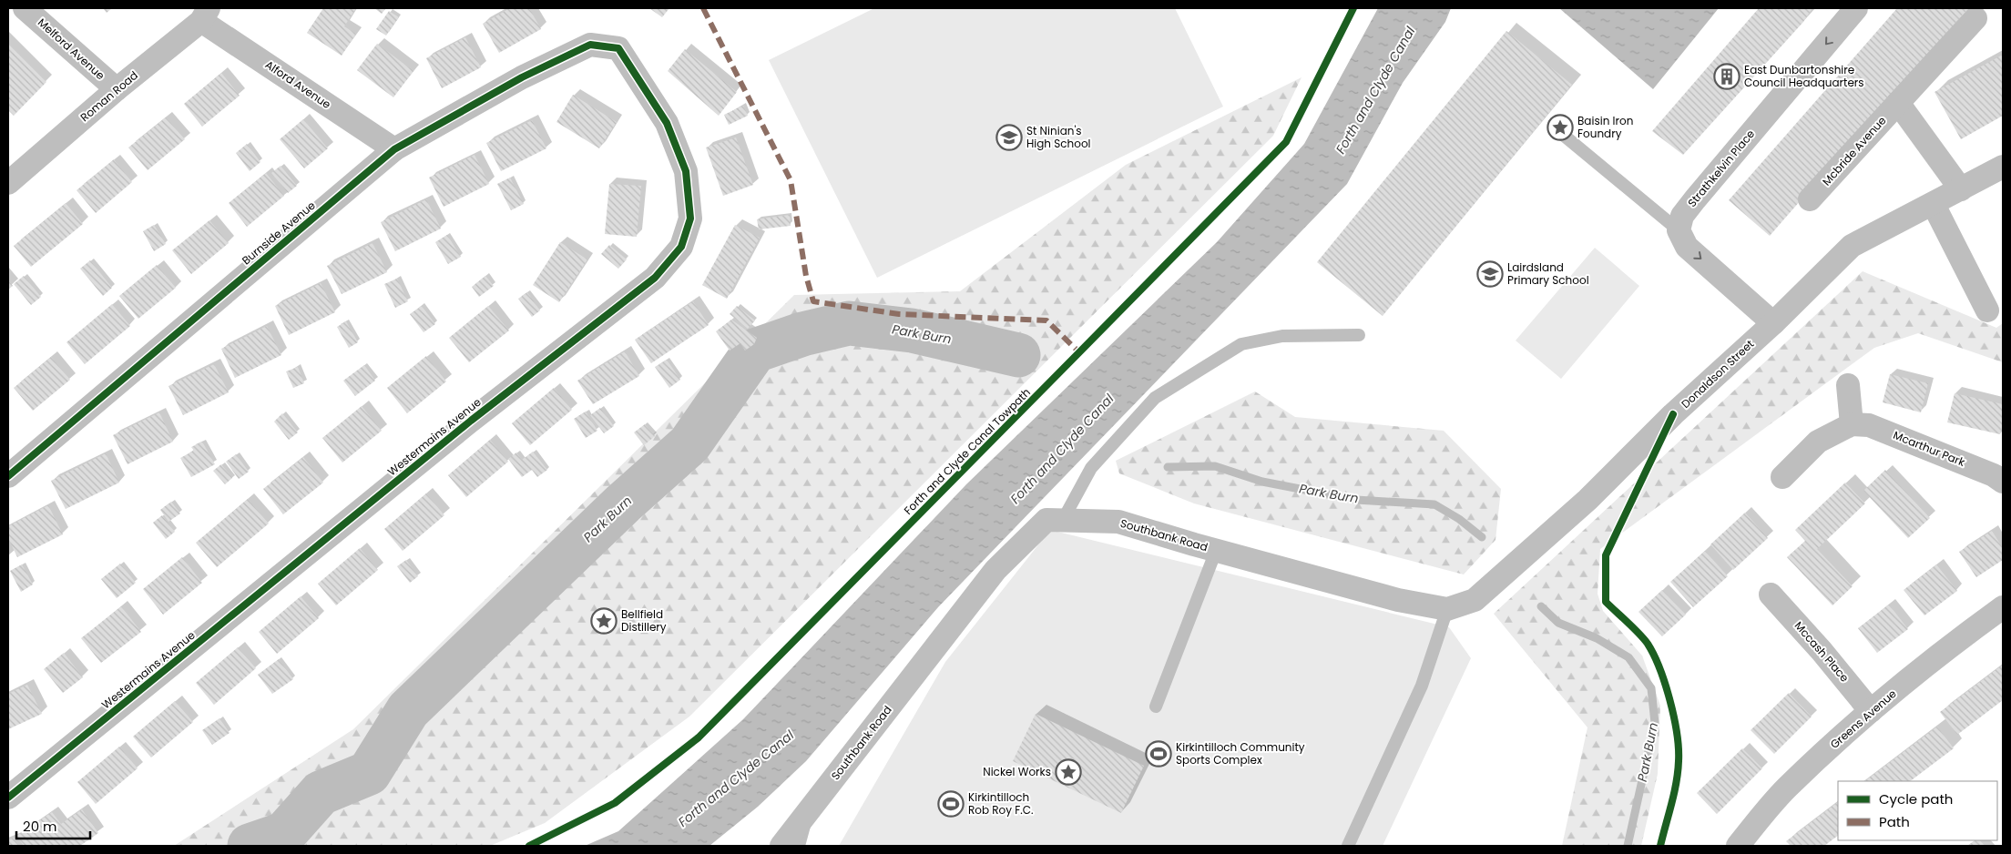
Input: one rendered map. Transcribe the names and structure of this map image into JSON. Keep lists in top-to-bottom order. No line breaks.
{"streets":{"street":["Melford Avenue","Alford Avenue","Roman Road","Mcbride Avenue","Strathkelvin Place","Burnside Avenue","Donaldson Street","Westermains Avenue","Mcarthur Park","Southbank Road","Mccash Place","Greens Avenue"],"cycle path":["Forth and Clyde Canal Towpath"]},"crossings":[["Melford Avenue","Roman Road"],["Alford Avenue","Roman Road"],["Alford Avenue","Burnside Avenue"],["Burnside Avenue","Westermains Avenue"],["Donaldson Street","Southbank Road"],["Mccash Place","Greens Avenue"]],"one_way":["Strathkelvin Place"],"water":["Forth and Clyde Canal","Park Burn"],"places":{"building":["East Dunbartonshire Council Headquarters"],"place":["Baisin Iron Foundry","Bellfield Distillery","Nickel Works"],"school or university":["St Ninian's High School","Lairdsland Primary School"],"sports":["Kirkintilloch Community Sports Complex","Kirkintilloch Rob Roy F.C."]},"legend":["Cycle path","Path"],"scale_bar":"20 m"}
